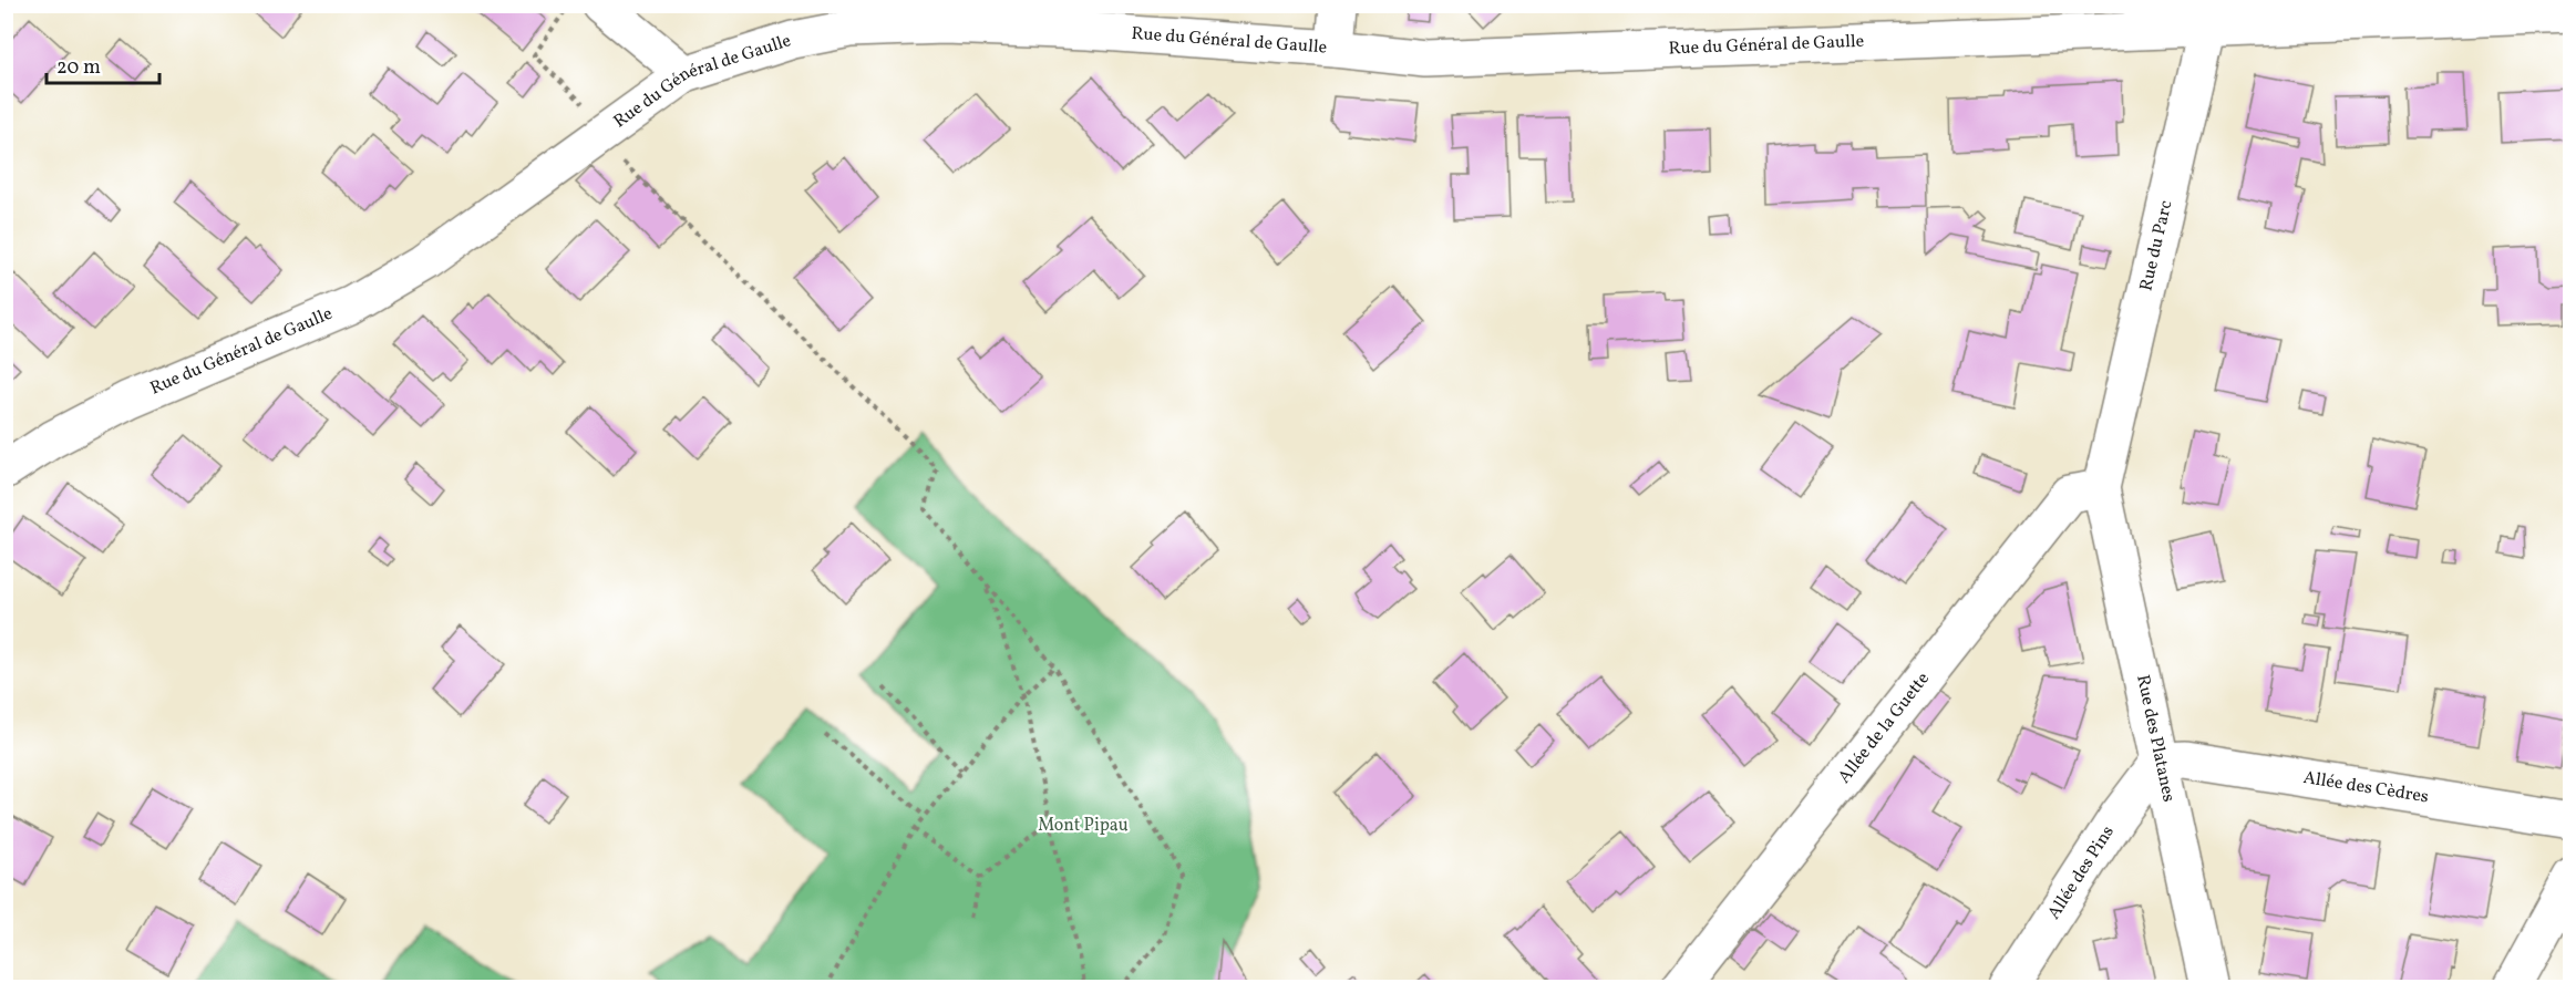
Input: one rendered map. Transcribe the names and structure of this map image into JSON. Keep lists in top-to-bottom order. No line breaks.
{"streets":{"street":["Rue du Général de Gaulle","Rue du Parc","Allée de la Guette","Rue des Platanes","Allée des Cèdres","Allée des Pins"]},"crossings":[["Rue du Général de Gaulle","Rue du Parc"],["Rue du Parc","Allée de la Guette"],["Rue du Parc","Rue des Platanes"],["Allée de la Guette","Rue des Platanes"],["Rue des Platanes","Allée des Cèdres"],["Rue des Platanes","Allée des Pins"],["Allée des Cèdres","Allée des Pins"]],"parks":["Mont Pipau"],"scale_bar":"20 m"}
